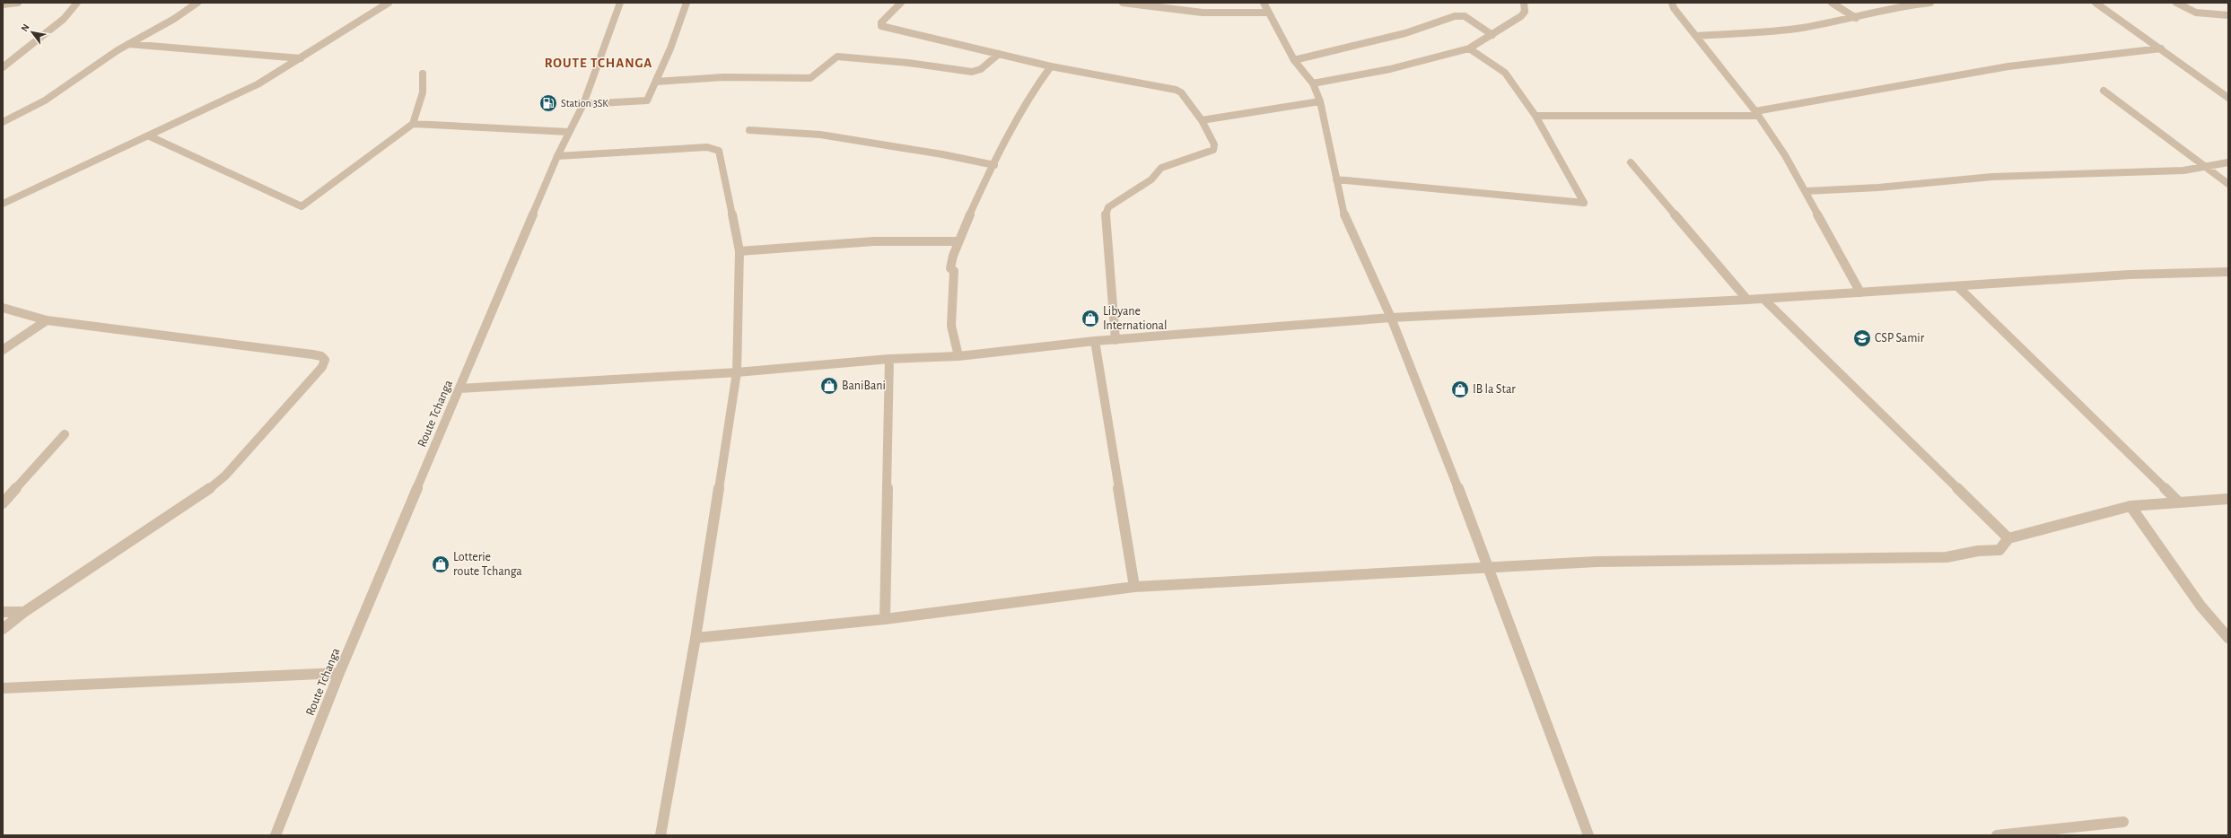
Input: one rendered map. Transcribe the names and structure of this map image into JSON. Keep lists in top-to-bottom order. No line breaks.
{"streets":{"street":["Route Tchanga"]},"districts":["ROUTE TCHANGA"],"places":{"fuel station":["Station 3SK"],"shop":["Libyane International","BaniBani","IB la Star","Lotterie route Tchanga"],"school or university":["CSP Samir"]},"north":"top left"}
